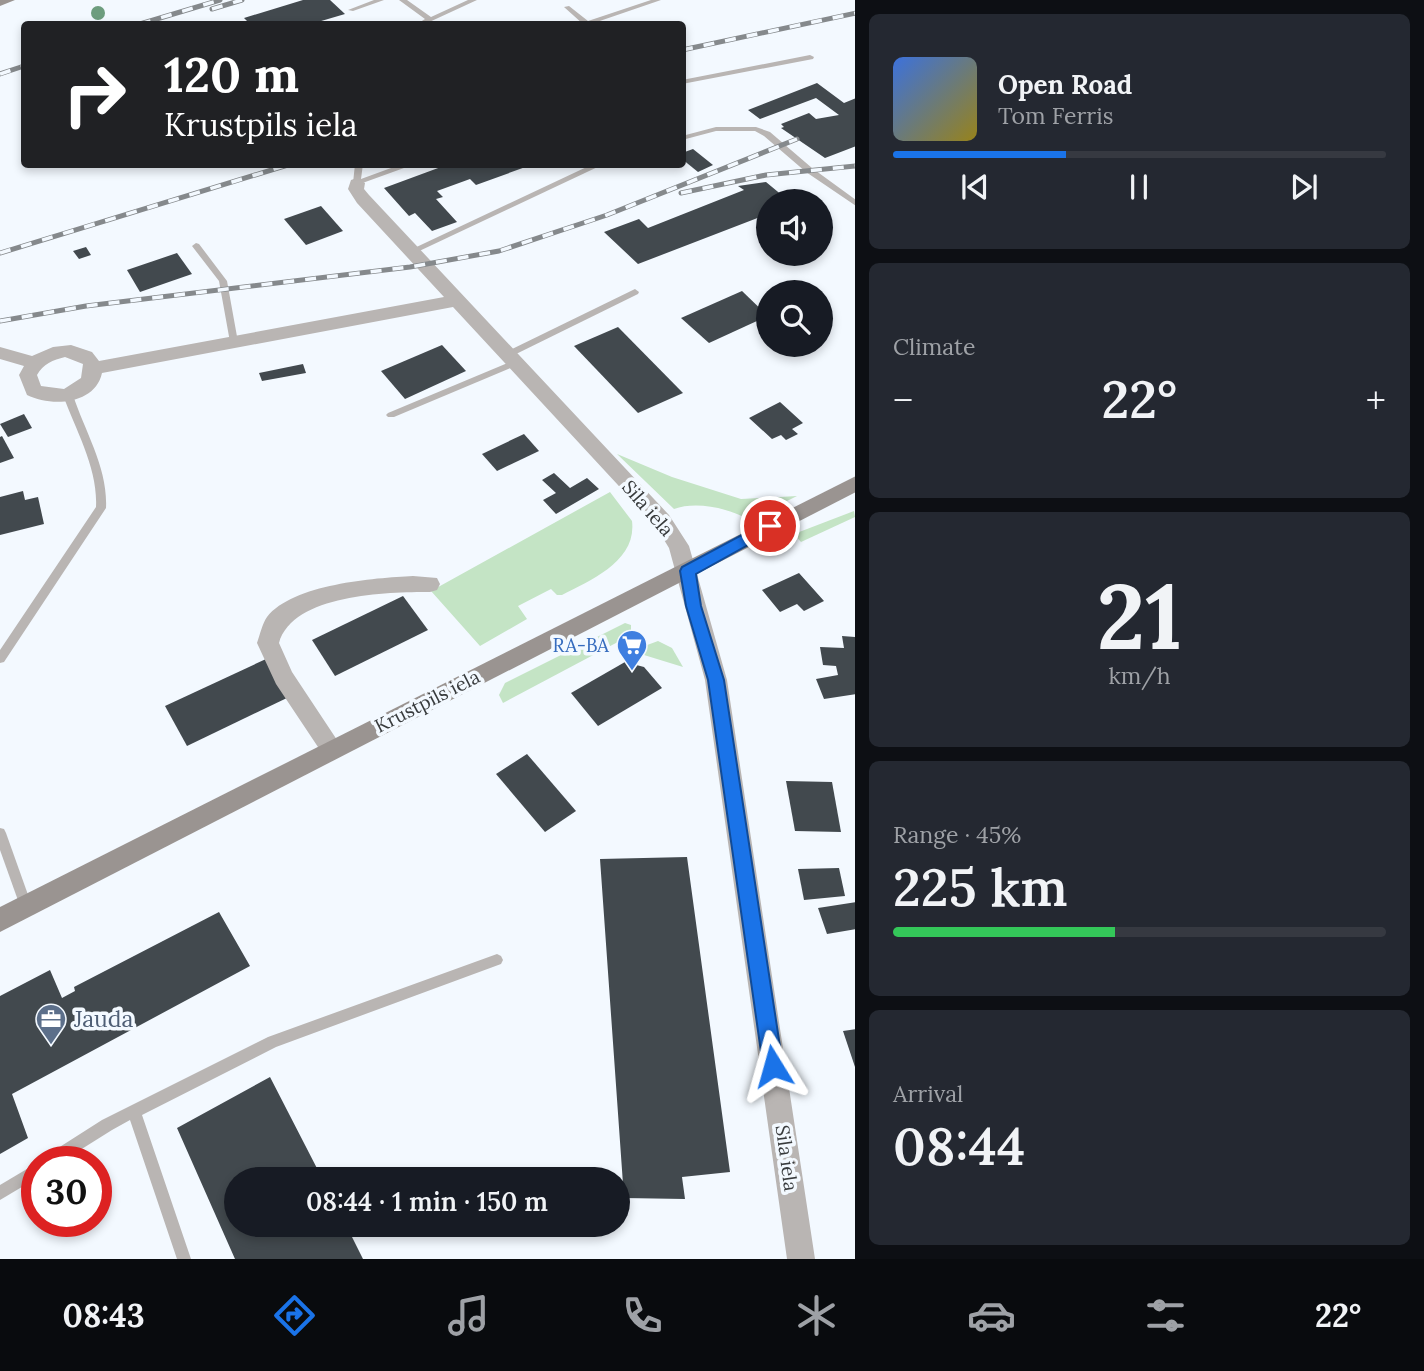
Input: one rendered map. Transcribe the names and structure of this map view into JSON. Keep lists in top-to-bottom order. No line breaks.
{"streets":{"street":["Sila iela","Krustpils iela"]},"crossings":[["Sila iela","Krustpils iela"]],"places":{"supermarket":["RA-BA"],"office":["Jauda"]},"page":{"turn":["120 m","Krustpils iela"],"song":["Open Road","Tom Ferris"],"tile":["Climate",["21","km/h"],["Range · 45%","225 km"],["Arrival","08:44"]],"heat":["−","22°","+"],"limit":"30","trip":"08:44 · 1 min · 150 m","tabs":["08:43","22°"]}}
